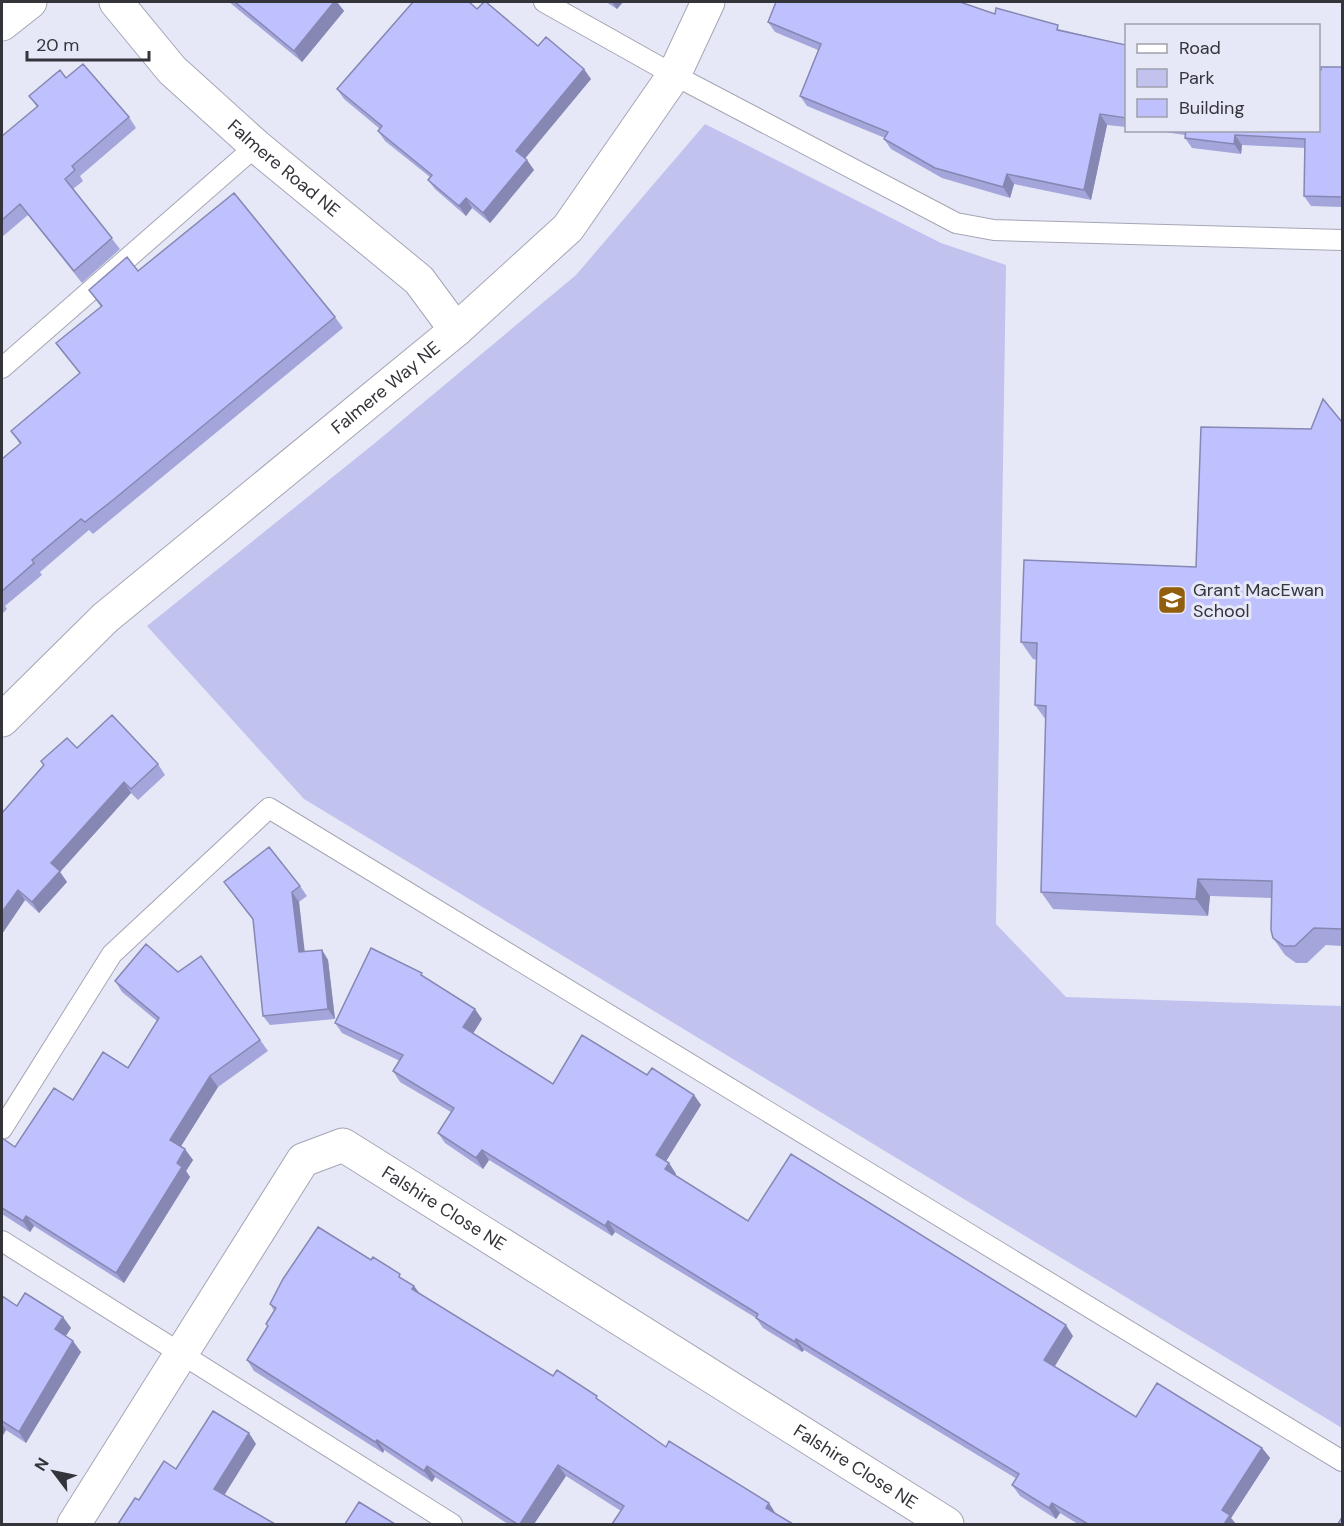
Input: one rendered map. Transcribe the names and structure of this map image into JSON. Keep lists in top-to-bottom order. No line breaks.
{"streets":{"street":["Falmere Road NE","Falmere Way NE","Falshire Close NE"]},"crossings":[["Falmere Road NE","Falmere Way NE"]],"places":{"school or university":["Grant MacEwan School"]},"legend":["Road","Park","Building"],"scale_bar":"20 m","north":"top left"}
